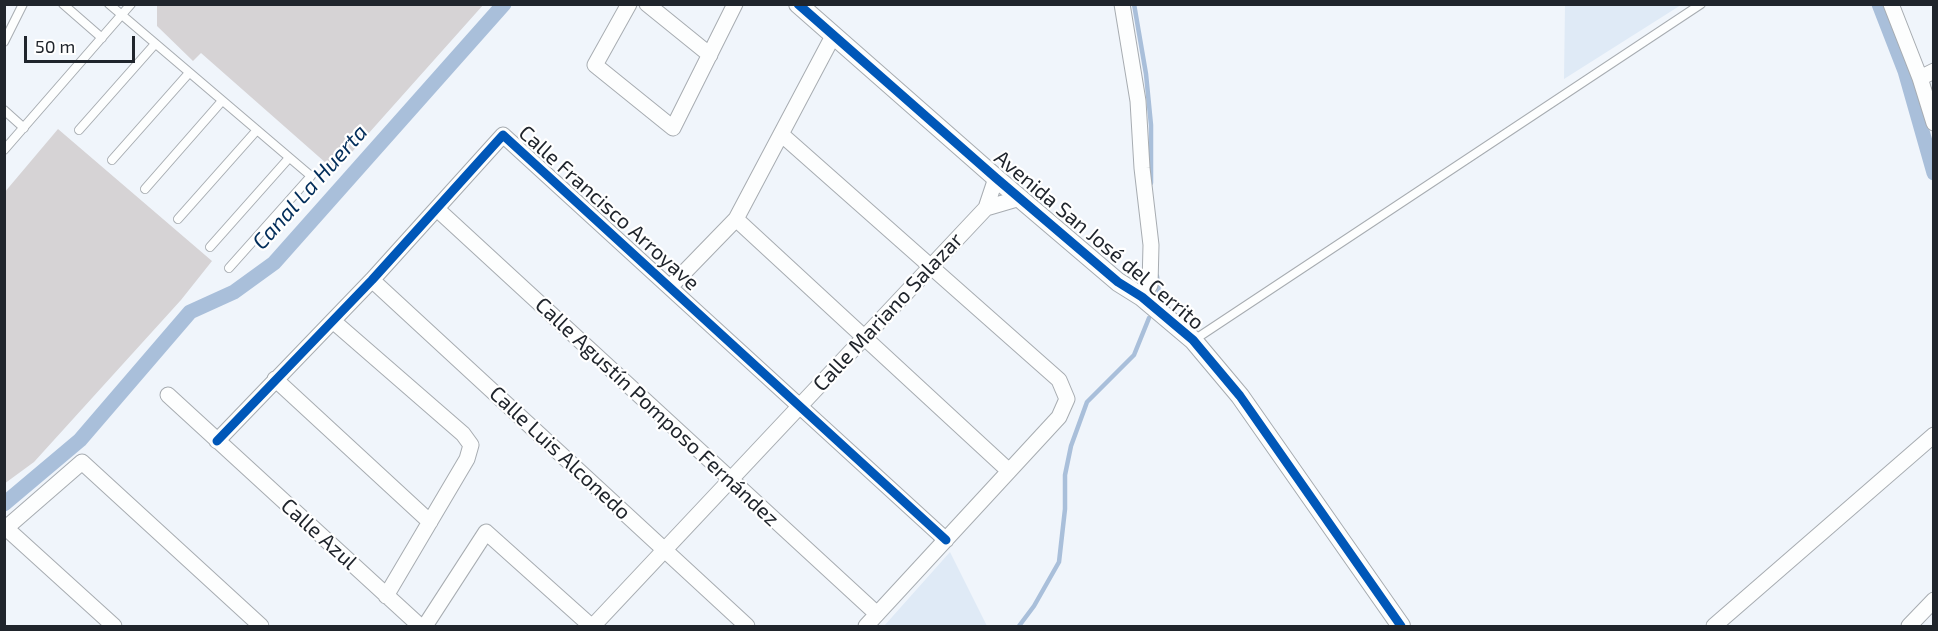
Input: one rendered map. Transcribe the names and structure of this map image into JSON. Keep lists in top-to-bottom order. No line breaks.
{"streets":{"street":["Calle Francisco Arroyave","Avenida San José del Cerrito","Calle Mariano Salazar","Calle Agustín Pomposo Fernández","Calle Luis Alconedo","Calle Azul"]},"crossings":[["Calle Francisco Arroyave","Calle Mariano Salazar"],["Calle Francisco Arroyave","Calle Agustín Pomposo Fernández"],["Calle Francisco Arroyave","Calle Luis Alconedo"],["Calle Francisco Arroyave","Calle Azul"],["Avenida San José del Cerrito","Calle Mariano Salazar"],["Calle Mariano Salazar","Calle Agustín Pomposo Fernández"],["Calle Mariano Salazar","Calle Luis Alconedo"]],"water":["Canal La Huerta"],"scale_bar":"50 m"}
